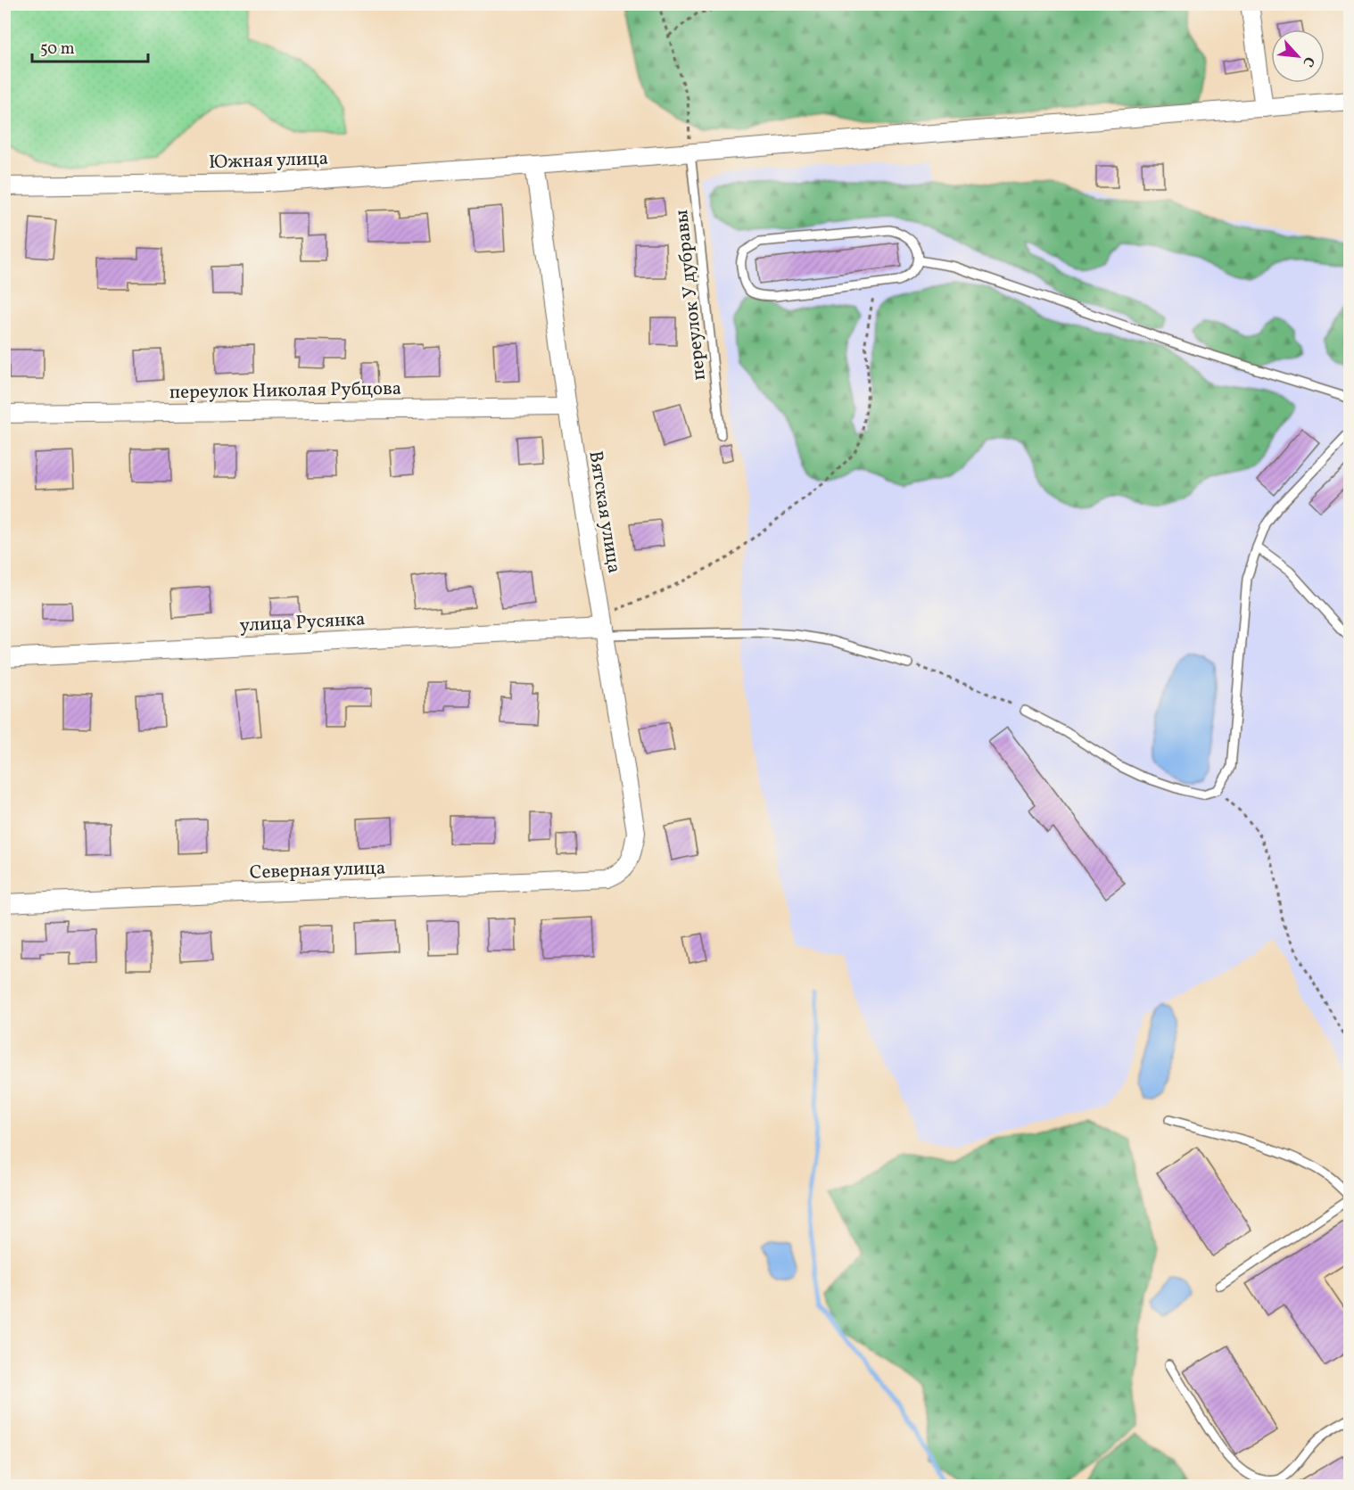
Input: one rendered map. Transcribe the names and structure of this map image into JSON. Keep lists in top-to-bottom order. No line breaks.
{"streets":{"street":["Южная улица","переулок Николая Рубцова","Вятская улица","улица Русянка","Северная улица"],"lane":["переулок У дубравы"]},"crossings":[["Южная улица","переулок У дубравы"],["Южная улица","Вятская улица"],["переулок Николая Рубцова","Вятская улица"],["Вятская улица","улица Русянка"],["Вятская улица","Северная улица"]],"scale_bar":"50 m","north":"bottom right"}
